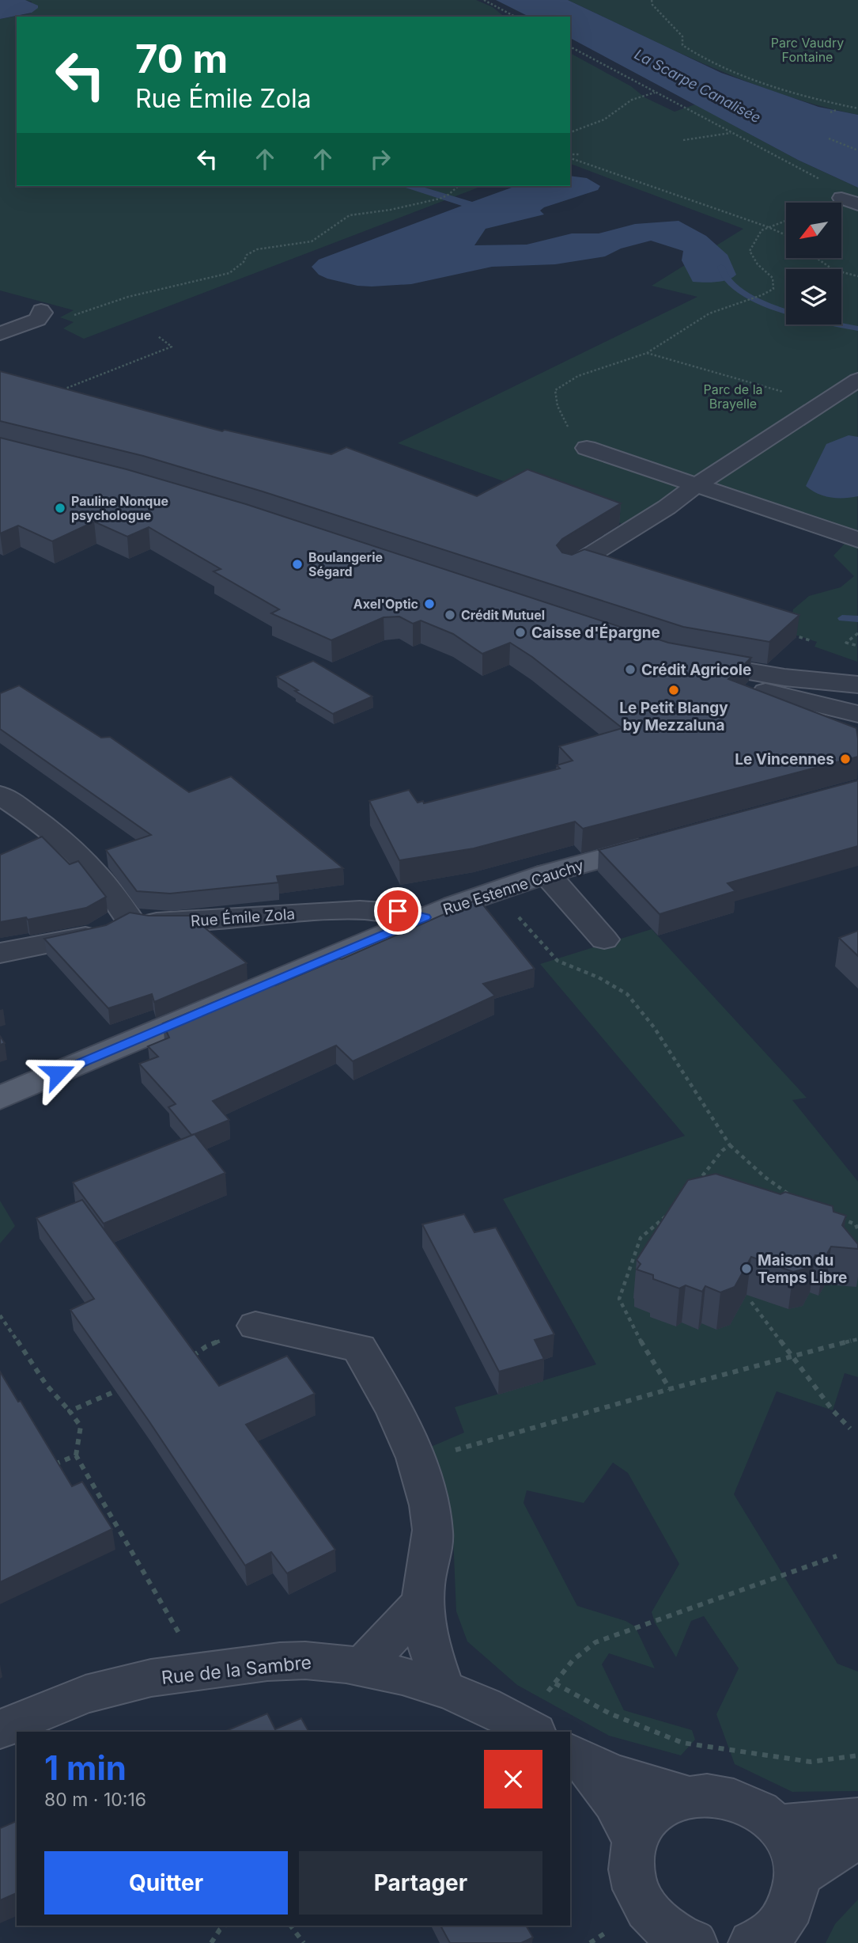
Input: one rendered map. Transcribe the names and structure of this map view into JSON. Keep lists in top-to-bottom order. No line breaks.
{"streets":{"main road":["Rue Estenne Cauchy"],"street":["Rue Émile Zola","Rue de la Sambre"]},"crossings":[["Rue Estenne Cauchy","Rue Émile Zola"]],"water":["La Scarpe Canalisée"],"parks":["Parc Vaudry Fontaine","Parc de la Brayelle"],"places":["Pauline Nonque psychologue","Boulangerie Ségard","Axel'Optic","Crédit Mutuel","Caisse d'Épargne","Crédit Agricole","Le Petit Blangy by Mezzaluna","Le Vincennes","Maison du Temps Libre"],"north":"bottom left","page":{"turn":["70 m","Rue Émile Zola"],"heading":["1 min","80 m · 10:16"],"buttons":["Quitter","Partager"]}}
